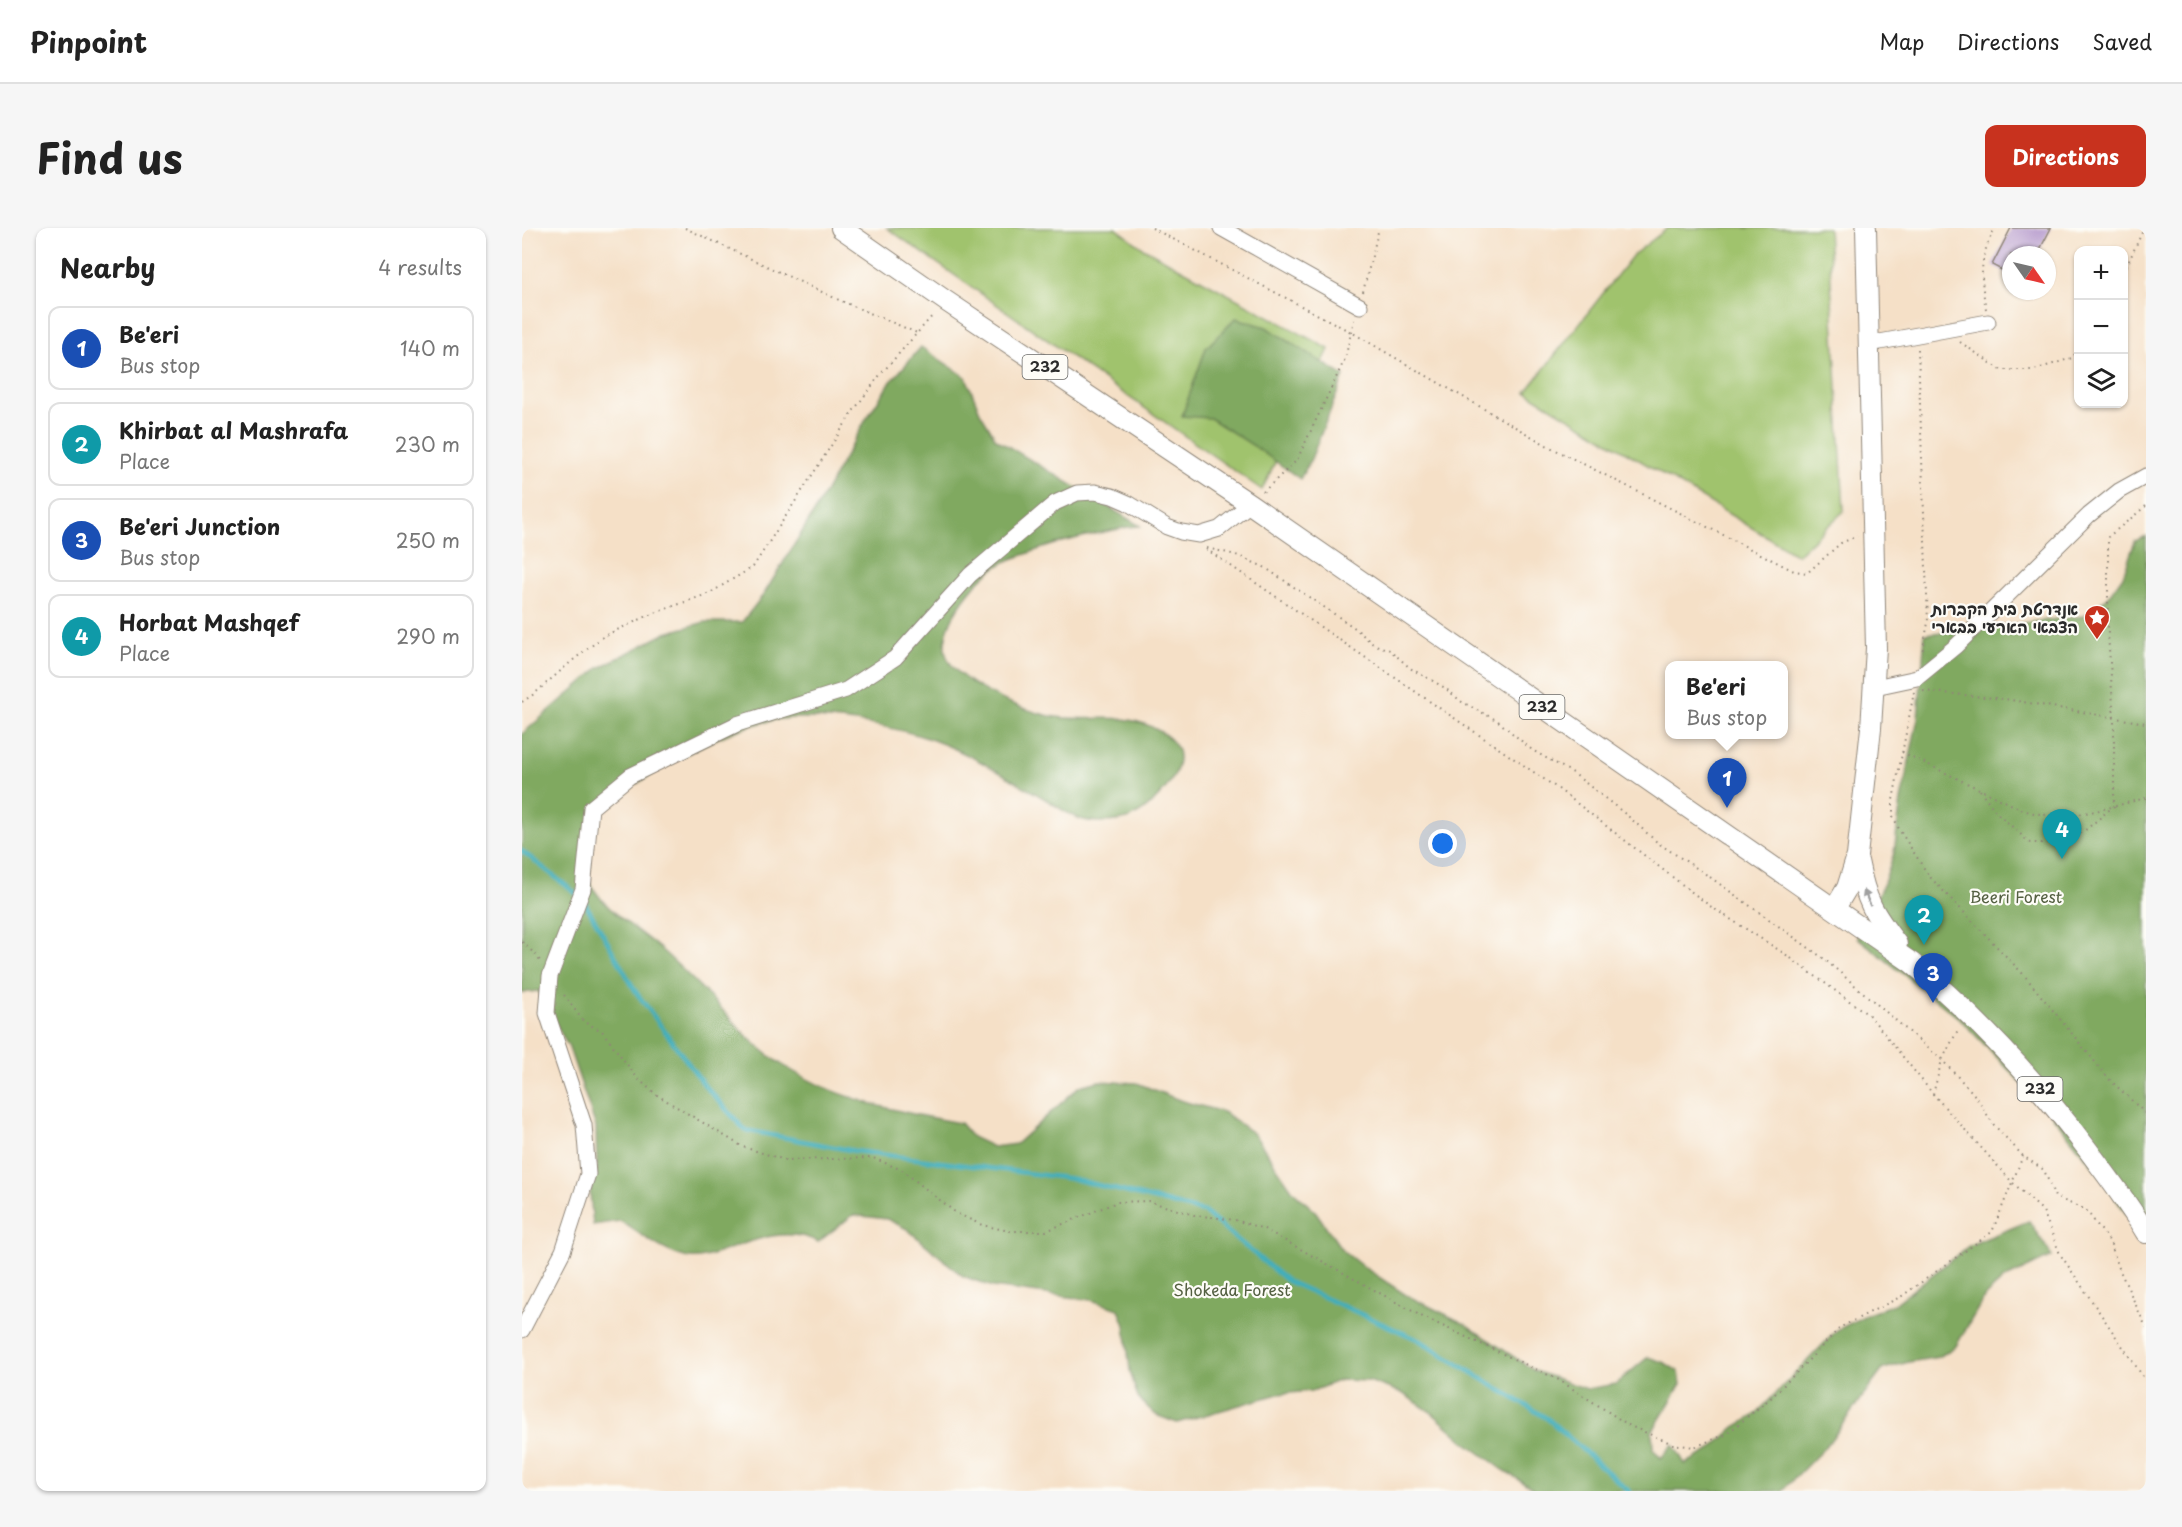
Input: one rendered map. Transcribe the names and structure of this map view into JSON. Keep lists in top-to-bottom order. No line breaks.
{"streets":{"main road":["232"]},"parks":["Beeri Forest","Shokeda Forest"],"places":{"place":["אנדרטת בית הקברות הצבאי הארעי בבארי"]},"north":"bottom right","page":{"header":"Pinpoint","nav":["Map","Directions","Saved"],"title":"Find us","buttons":"Directions","heading":["Nearby","4 results"],"map_buttons":["+","−"],"list":[{"mark":"1","name":"Be'eri","note":"Bus stop","value":"140 m"},{"mark":"2","name":"Khirbat al Mashrafa","note":"Place","value":"230 m"},{"mark":"3","name":"Be'eri Junction","note":"Bus stop","value":"250 m"},{"mark":"4","name":"Horbat Mashqef","note":"Place","value":"290 m"}],"popup":["Be'eri","Bus stop"],"pins":["1","4","2","3"]}}
